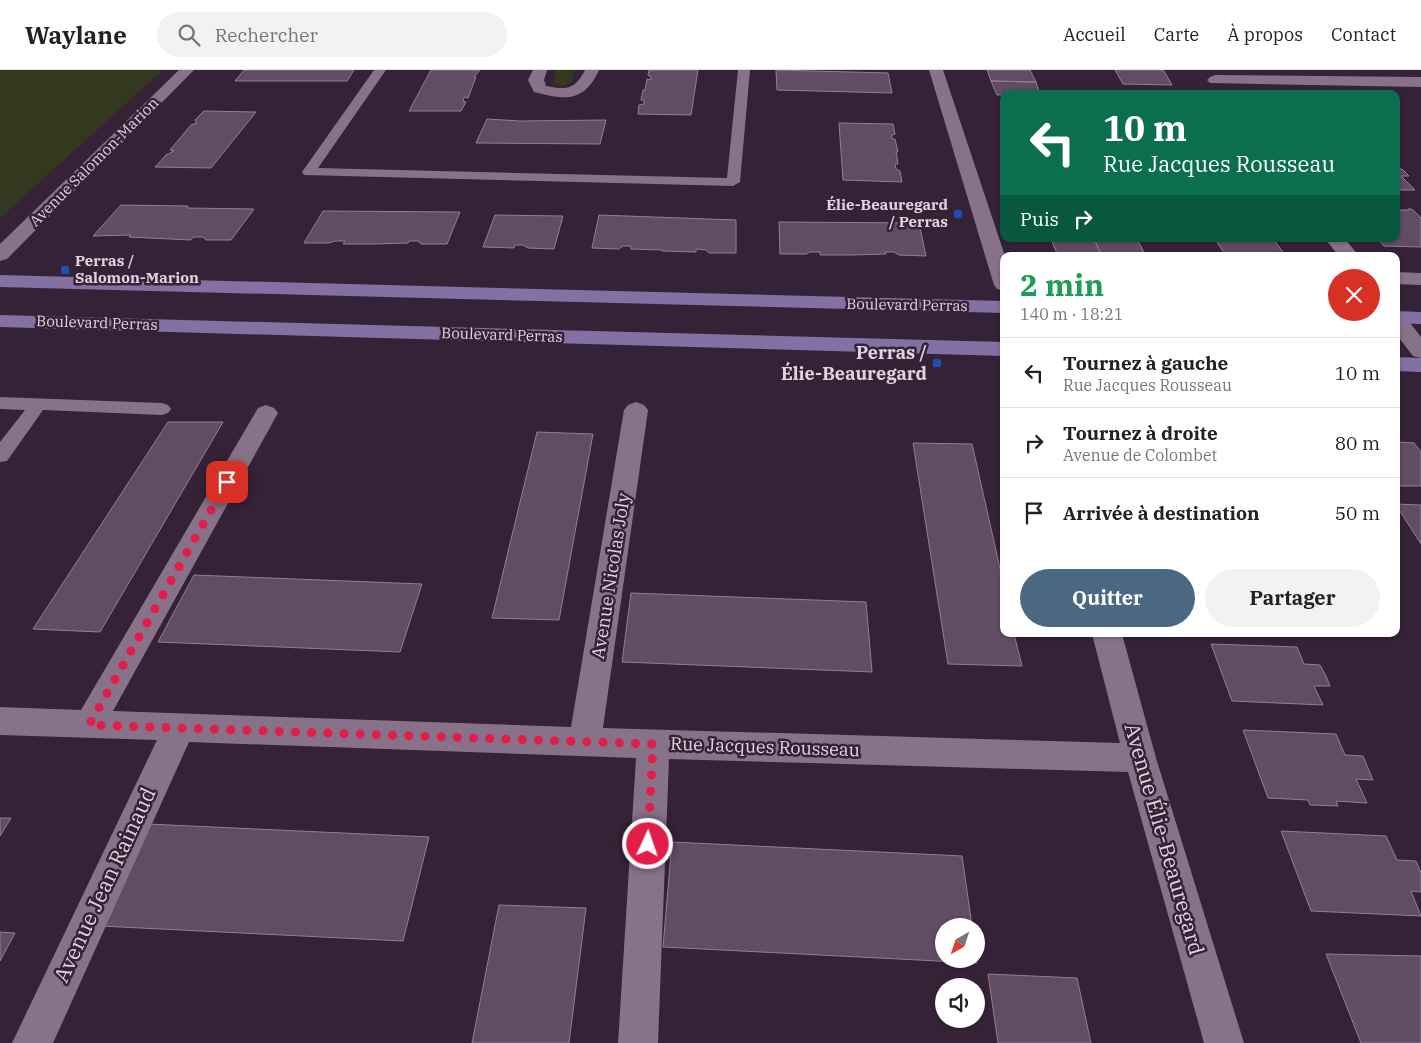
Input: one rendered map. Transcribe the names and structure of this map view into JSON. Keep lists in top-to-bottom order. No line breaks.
{"streets":{"main road":["Boulevard Perras"],"street":["Avenue Salomon-Marion","Avenue Nicolas Joly","Rue Jacques Rousseau","Avenue Élie-Beauregard","Avenue Jean Rainaud"]},"crossings":[["Avenue Nicolas Joly","Rue Jacques Rousseau"],["Rue Jacques Rousseau","Avenue Élie-Beauregard"],["Rue Jacques Rousseau","Avenue Jean Rainaud"]],"places":{"transit":["Élie-Beauregard / Perras","Perras / Salomon-Marion","Perras / Élie-Beauregard"]},"north":"bottom left","page":{"header":"Waylane","search":"Rechercher","nav":["Accueil","Carte","À propos","Contact"],"turn":["10 m","Rue Jacques Rousseau"],"then":"Puis","heading":["2 min","140 m · 18:21"],"list":[{"name":"Tournez à gauche","note":"Rue Jacques Rousseau","value":"10 m"},{"name":"Tournez à droite","note":"Avenue de Colombet","value":"80 m"},{"name":"Arrivée à destination","value":"50 m"}],"buttons":["Quitter","Partager"]}}
